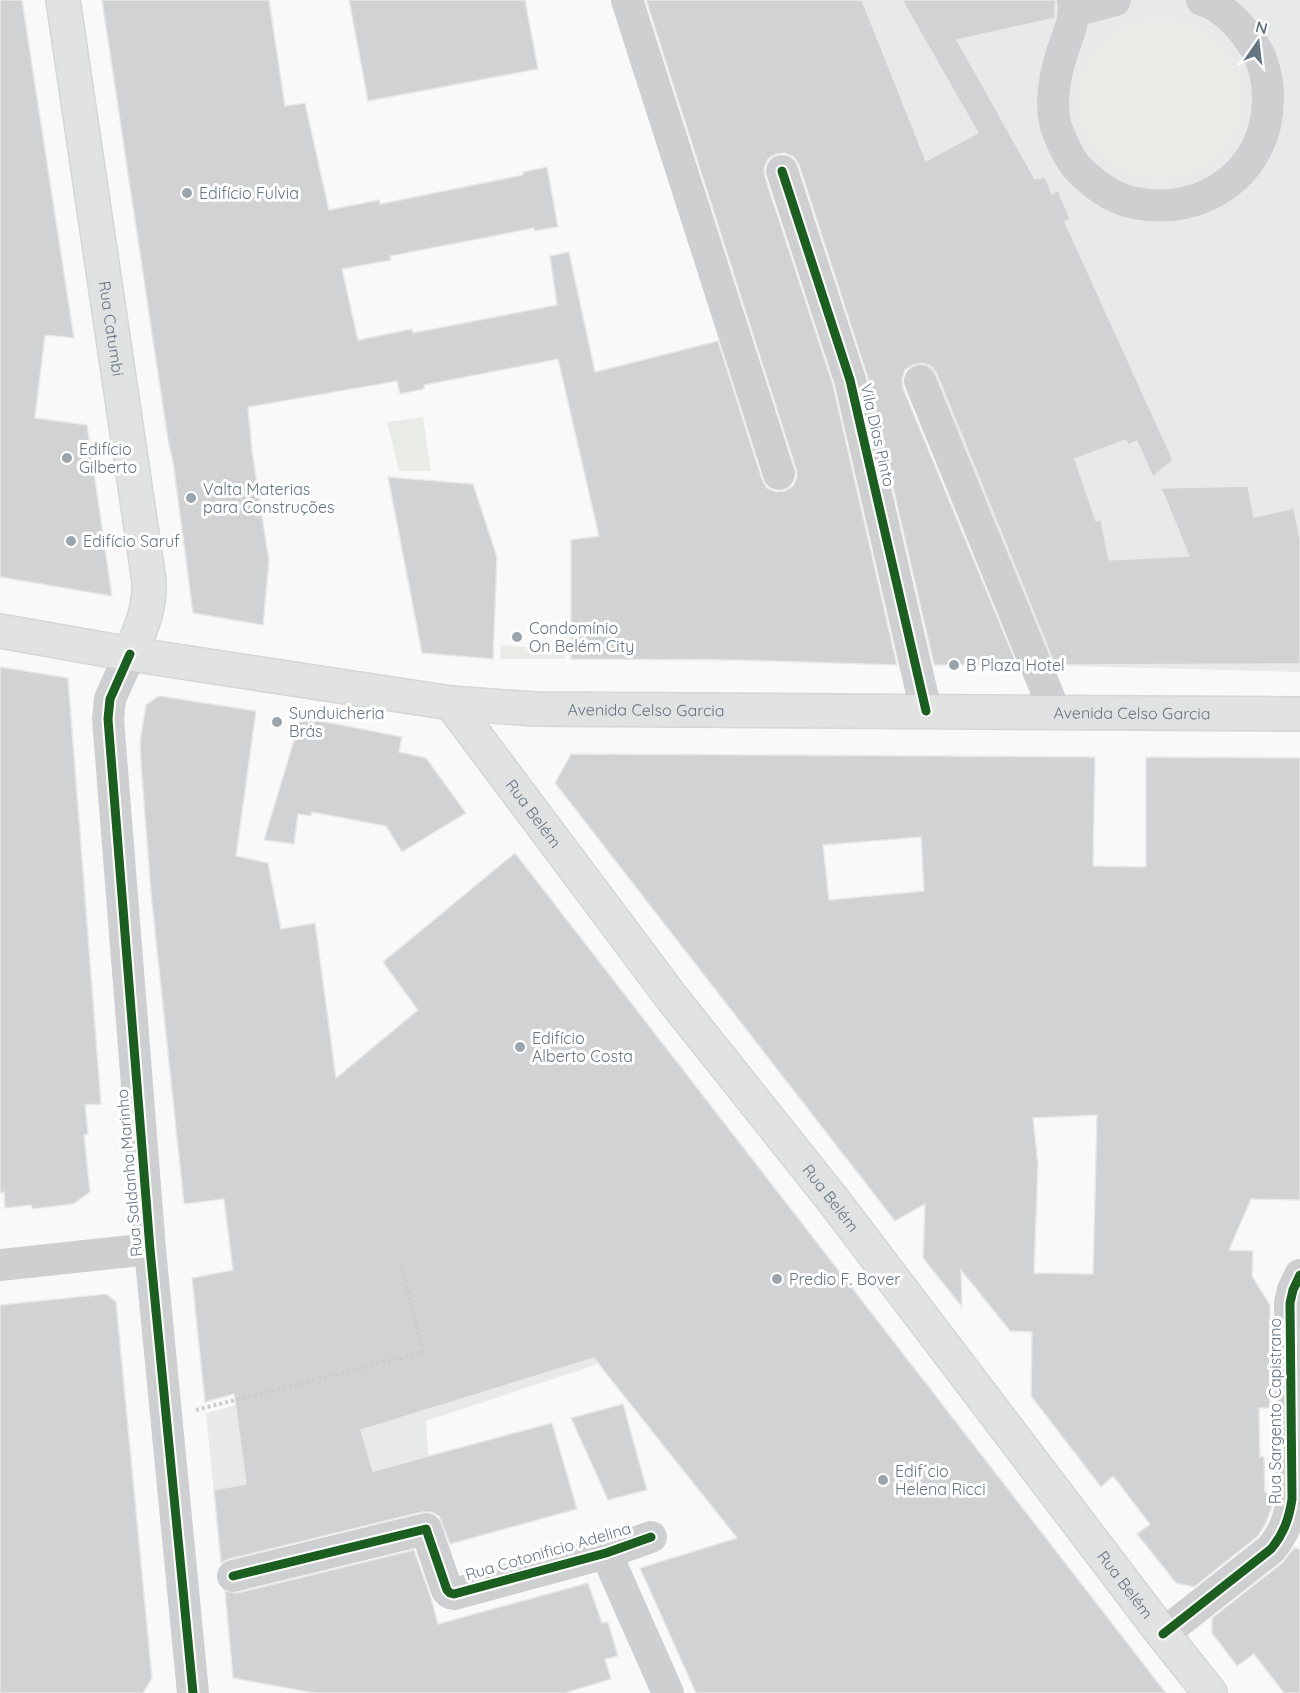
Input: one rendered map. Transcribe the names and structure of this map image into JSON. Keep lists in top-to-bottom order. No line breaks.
{"streets":{"main road":["Rua Catumbi","Avenida Celso Garcia","Rua Belém"],"street":["Vila Dias Pinto","Rua Saldanha Marinho","Rua Sargento Capistrano","Rua Cotonificio Adelina"]},"crossings":[["Rua Catumbi","Avenida Celso Garcia"],["Rua Catumbi","Rua Saldanha Marinho"],["Vila Dias Pinto","Avenida Celso Garcia"],["Avenida Celso Garcia","Rua Belém"],["Avenida Celso Garcia","Rua Saldanha Marinho"],["Rua Belém","Rua Sargento Capistrano"]],"places":["Edifício Fulvia","Edifício Gilberto","Valta Materias para Construções","Edifício Saruf","Condomínio On Belém City","B Plaza Hotel","Sunduicheria Brás","Edifício Alberto Costa","Predio F. Bover","Edif´cio Helena Ricci"],"north":"top"}
